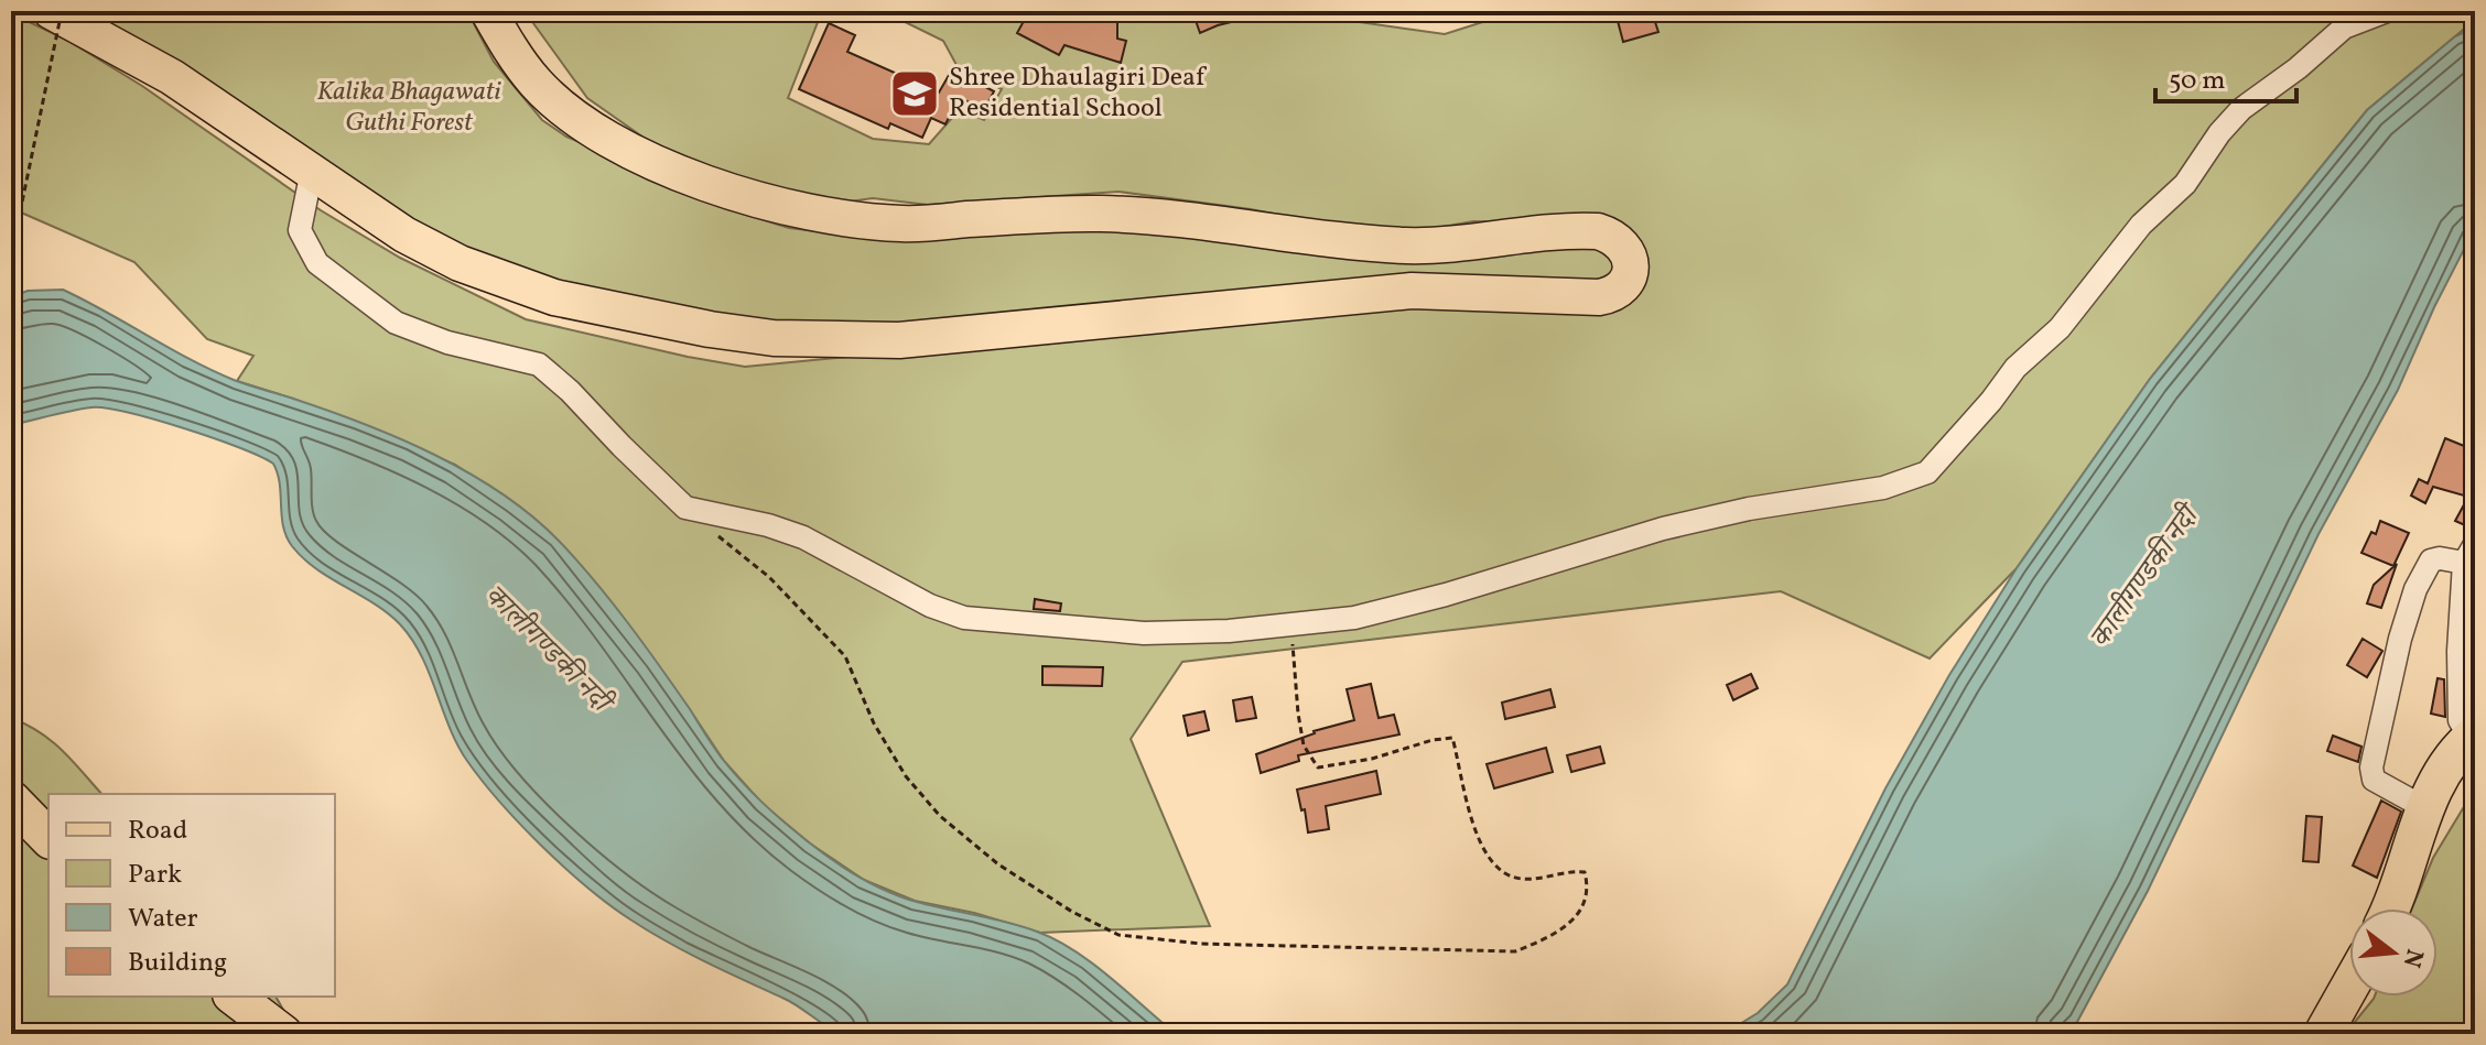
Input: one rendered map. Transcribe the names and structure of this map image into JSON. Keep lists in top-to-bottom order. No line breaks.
{"water":["कालीगण्डकी नदी"],"parks":["Kalika Bhagawati Guthi Forest"],"places":{"school or university":["Shree Dhaulagiri Deaf Residential School"]},"legend":["Road","Park","Water","Building"],"scale_bar":"50 m","north":"right"}
